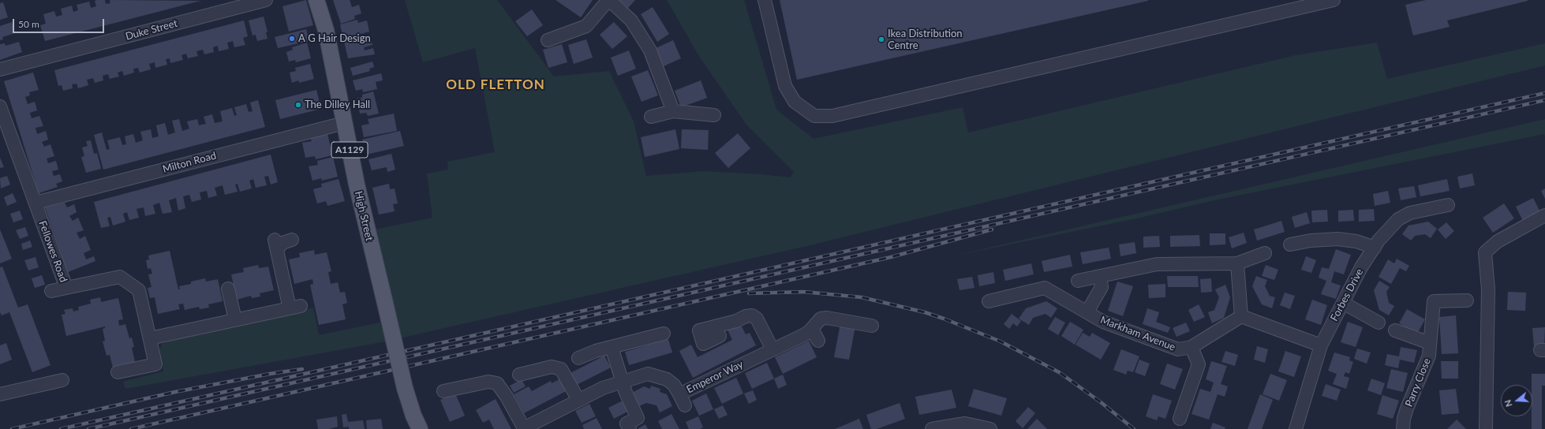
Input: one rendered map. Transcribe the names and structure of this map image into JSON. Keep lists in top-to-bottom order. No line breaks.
{"streets":{"main road":["A1129","High Street"],"street":["Duke Street","Milton Road","Fellowes Road","Forbes Drive","Markham Avenue","Emperor Way","Parry Close"]},"crossings":[["Milton Road","High Street"],["Milton Road","Fellowes Road"]],"districts":["OLD FLETTON"],"places":["A G Hair Design","Ikea Distribution Centre","The Dilley Hall"],"scale_bar":"50 m","north":"left"}
